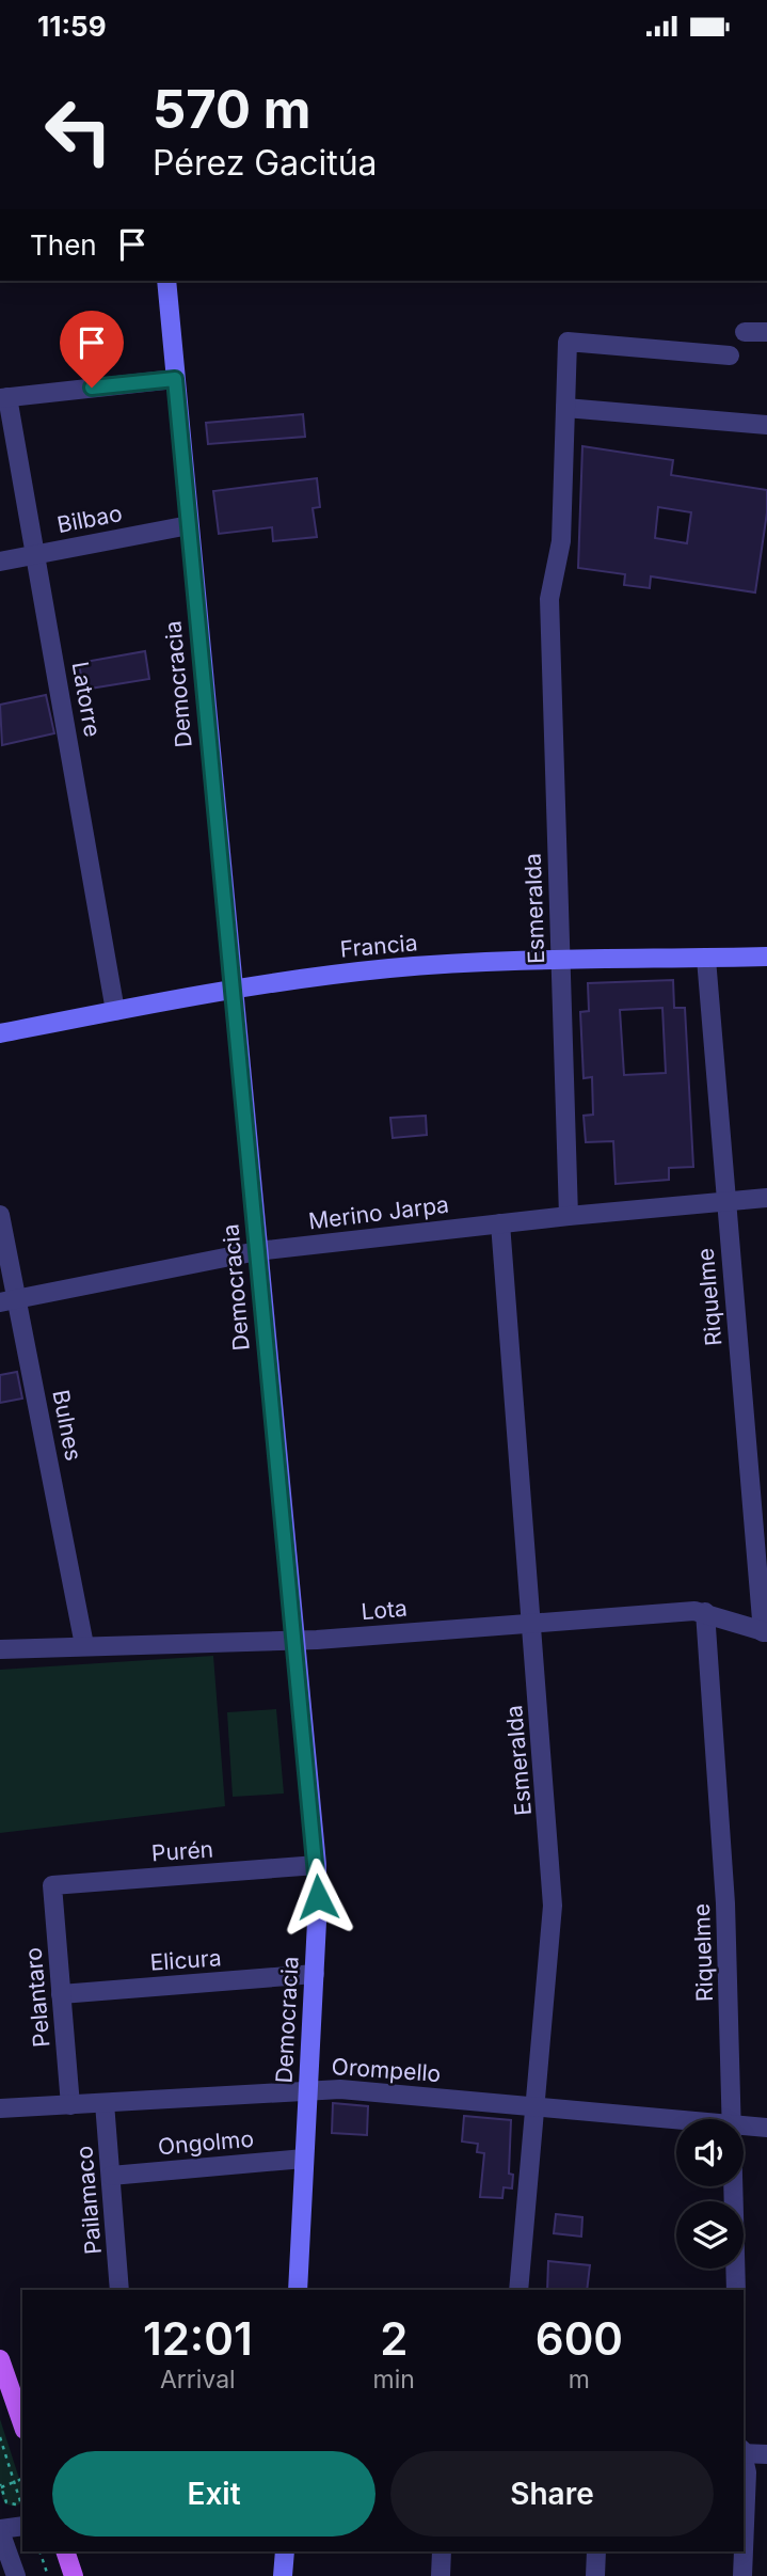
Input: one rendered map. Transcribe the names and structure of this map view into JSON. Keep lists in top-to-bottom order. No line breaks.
{"streets":{"street":["Bilbao","Democracia","Latorre","Esmeralda","Francia","Merino Jarpa","Riquelme","Bulnes","Lota","Purén","Elicura","Pelantaro","Orompello","Ongolmo","Pailamaco"]},"crossings":[["Bilbao","Democracia"],["Bilbao","Latorre"],["Democracia","Francia"],["Democracia","Merino Jarpa"],["Democracia","Lota"],["Democracia","Purén"],["Democracia","Elicura"],["Democracia","Orompello"],["Democracia","Ongolmo"],["Latorre","Francia"],["Esmeralda","Francia"],["Esmeralda","Merino Jarpa"],["Esmeralda","Lota"],["Esmeralda","Orompello"],["Francia","Riquelme"],["Merino Jarpa","Riquelme"],["Merino Jarpa","Bulnes"],["Riquelme","Lota"],["Bulnes","Lota"],["Purén","Pelantaro"],["Elicura","Pelantaro"],["Pelantaro","Orompello"],["Orompello","Pailamaco"],["Ongolmo","Pailamaco"]],"page":{"status":"11:59","turn":["570 m","Pérez Gacitúa"],"then":"Then","eta":["12:01","Arrival","2","min","600","m"],"buttons":["Exit","Share"]}}
